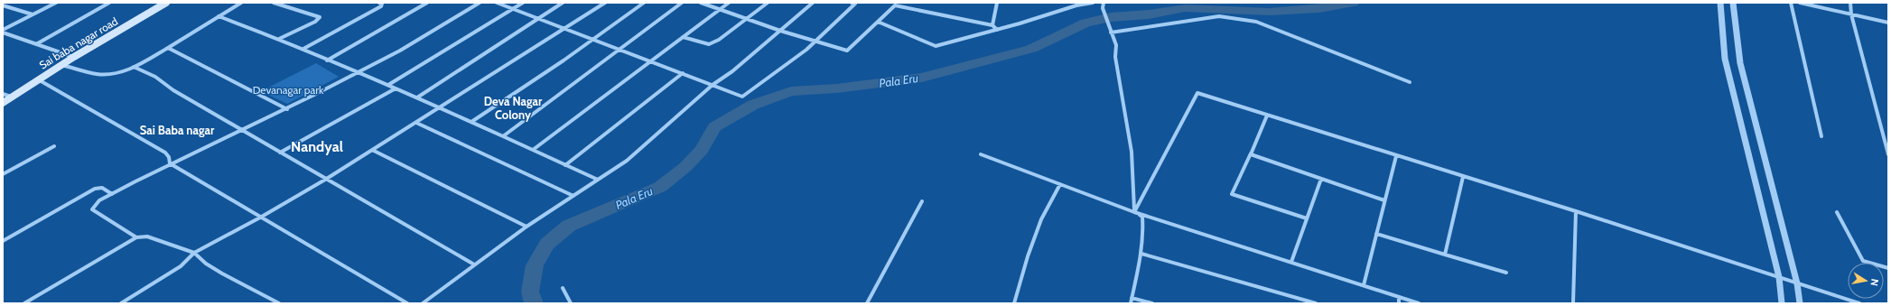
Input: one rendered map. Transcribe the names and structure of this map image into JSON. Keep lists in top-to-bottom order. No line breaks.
{"streets":{"main road":["Sai baba nagar road"]},"districts":["Deva Nagar Colony","Sai Baba nagar","Nandyal"],"water":["Pala Eru"],"parks":["Devanagar park"],"north":"right"}
